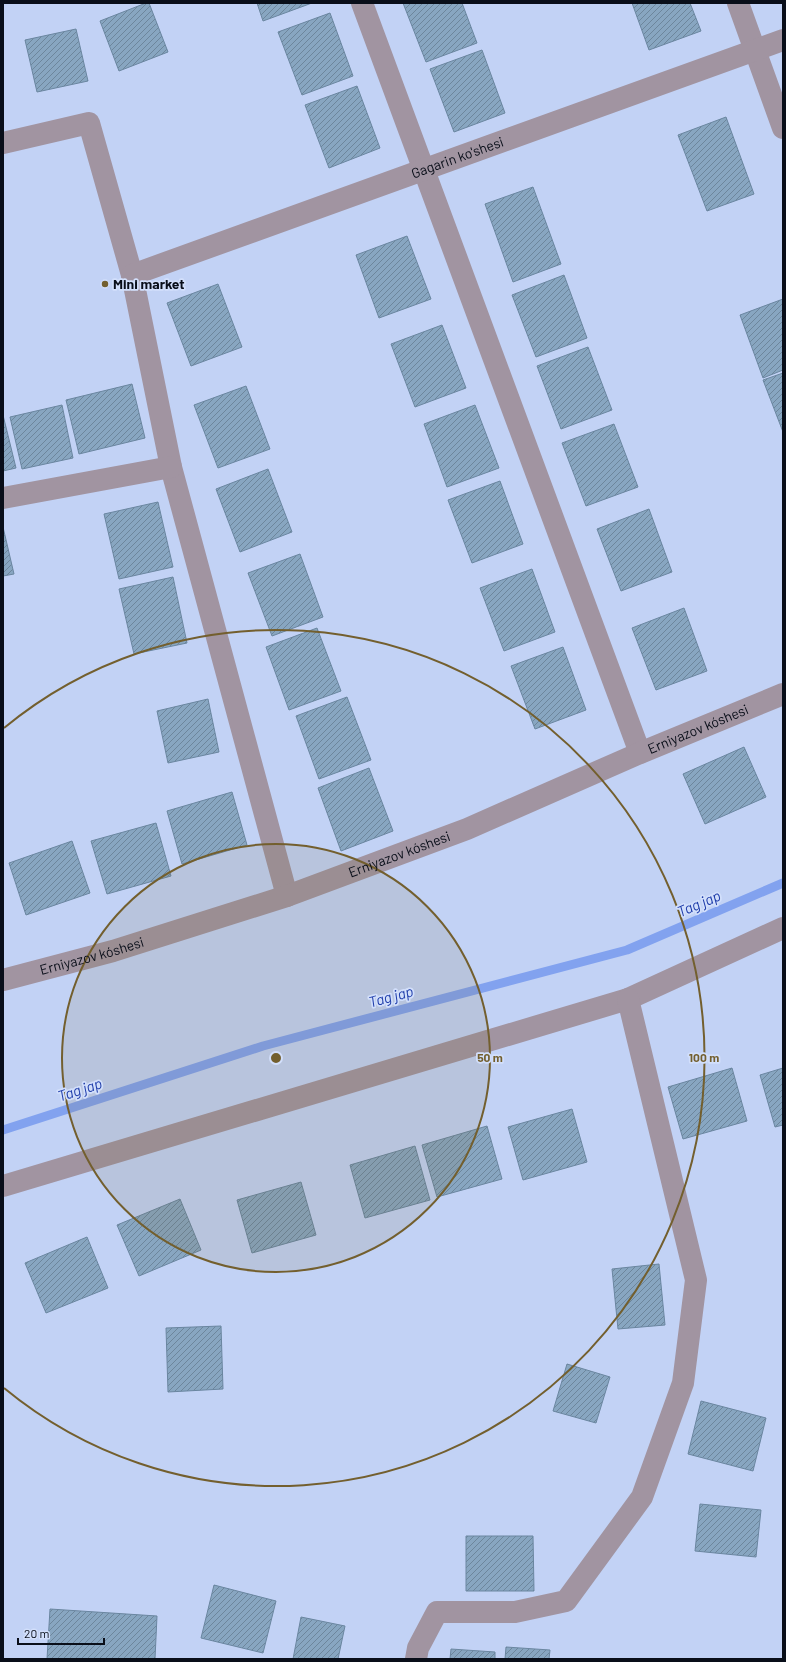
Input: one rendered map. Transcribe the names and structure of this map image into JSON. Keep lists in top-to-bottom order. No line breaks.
{"streets":{"street":["Gagarin ko'shesi","Erniyazov kóshesi"]},"water":["Tag jap"],"places":["Mini market"],"scale_bar":"20 m","rings":["50 m","100 m"]}
